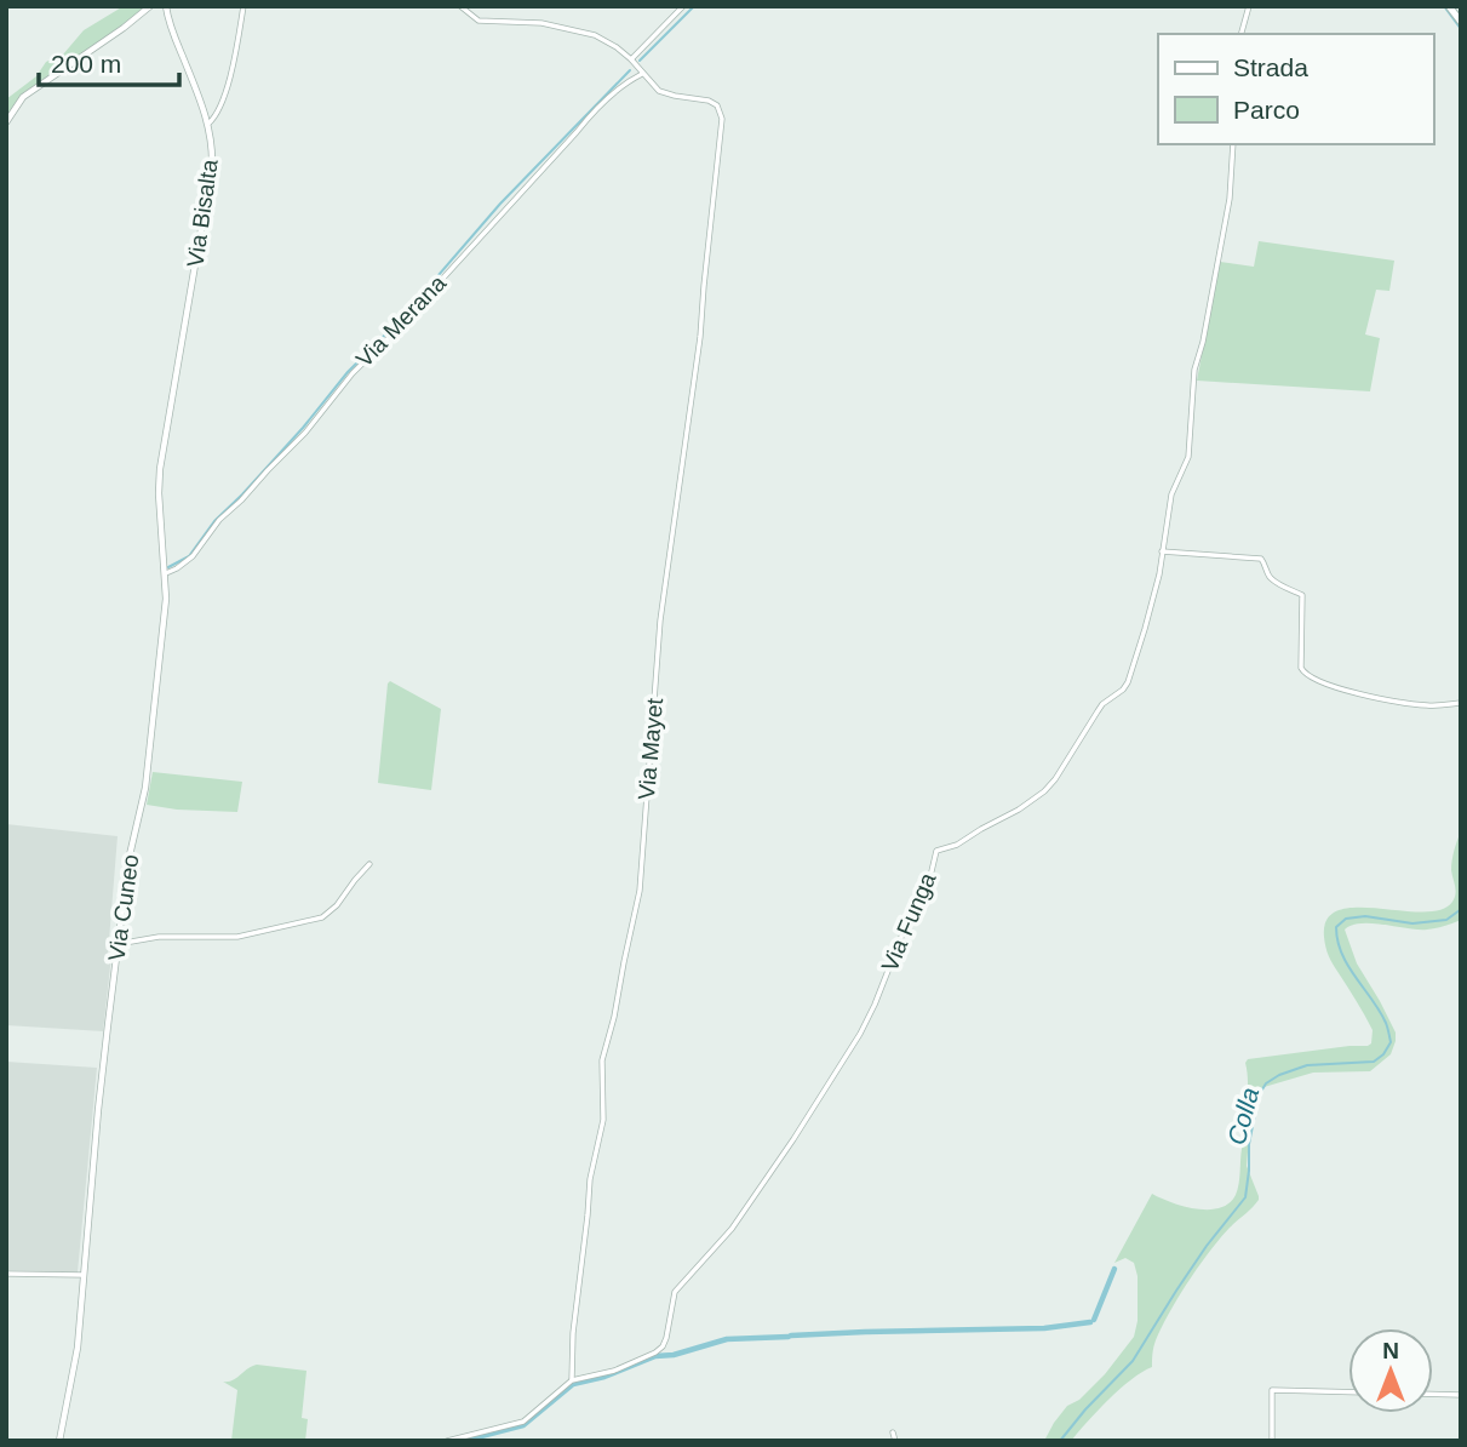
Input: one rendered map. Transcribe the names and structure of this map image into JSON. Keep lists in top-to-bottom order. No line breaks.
{"streets":{"street":["Via Bisalta","Via Merana","Via Mayet","Via Cuneo","Via Funga"]},"crossings":[["Via Bisalta","Via Cuneo"],["Via Merana","Via Mayet"],["Via Merana","Via Cuneo"],["Via Mayet","Via Funga"]],"water":["Colla"],"legend":["Strada","Parco"],"scale_bar":"200 m","north":"top"}
